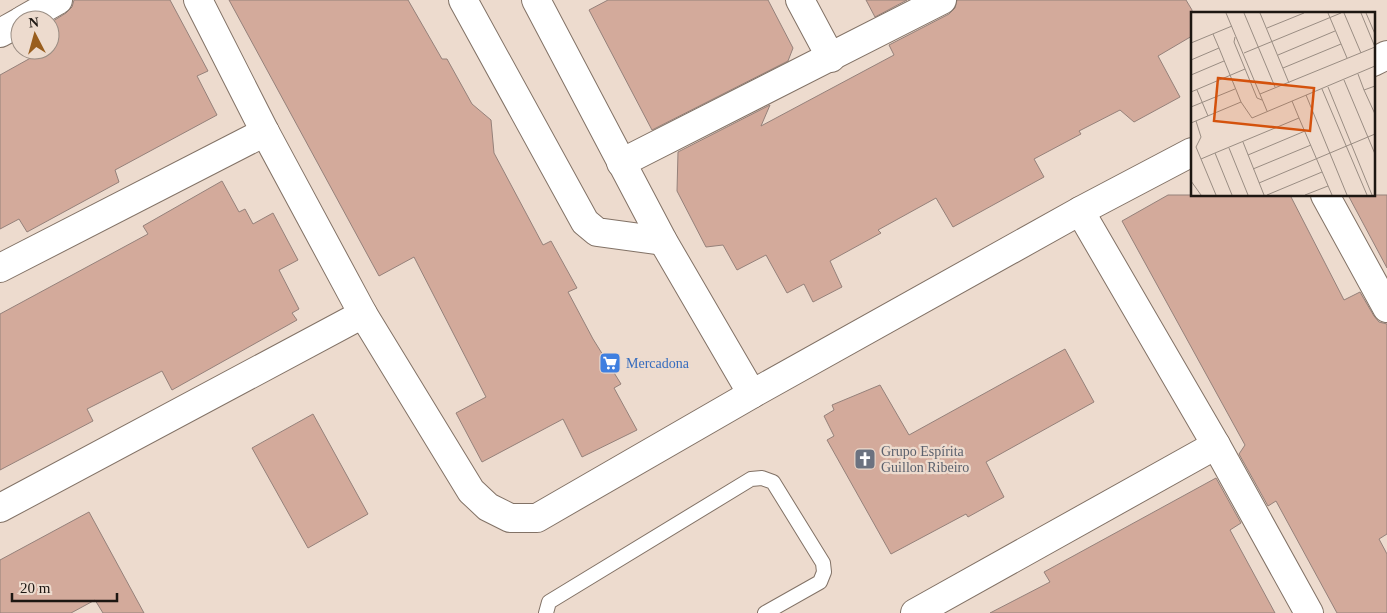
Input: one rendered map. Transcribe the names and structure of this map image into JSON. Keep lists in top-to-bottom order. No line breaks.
{"places":{"supermarket":["Mercadona"],"church":["Grupo Espírita Guillon Ribeiro"]},"scale_bar":"20 m","north":"top"}
